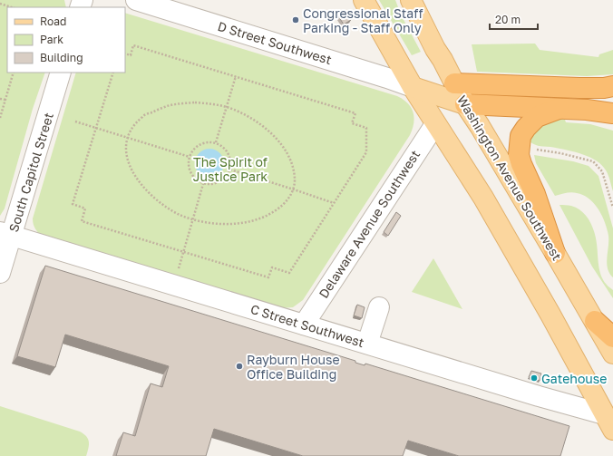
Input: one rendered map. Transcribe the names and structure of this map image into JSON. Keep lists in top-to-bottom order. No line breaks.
{"streets":{"main road":["Washington Avenue Southwest"],"street":["D Street Southwest","South Capitol Street","Delaware Avenue Southwest","C Street Southwest"]},"crossings":[["South Capitol Street","C Street Southwest"],["Delaware Avenue Southwest","C Street Southwest"]],"parks":["The Spirit of Justice Park"],"places":["Congressional Staff Parking - Staff Only","Rayburn House Office Building","Gatehouse"],"legend":["Road","Park","Building"],"scale_bar":"20 m"}
